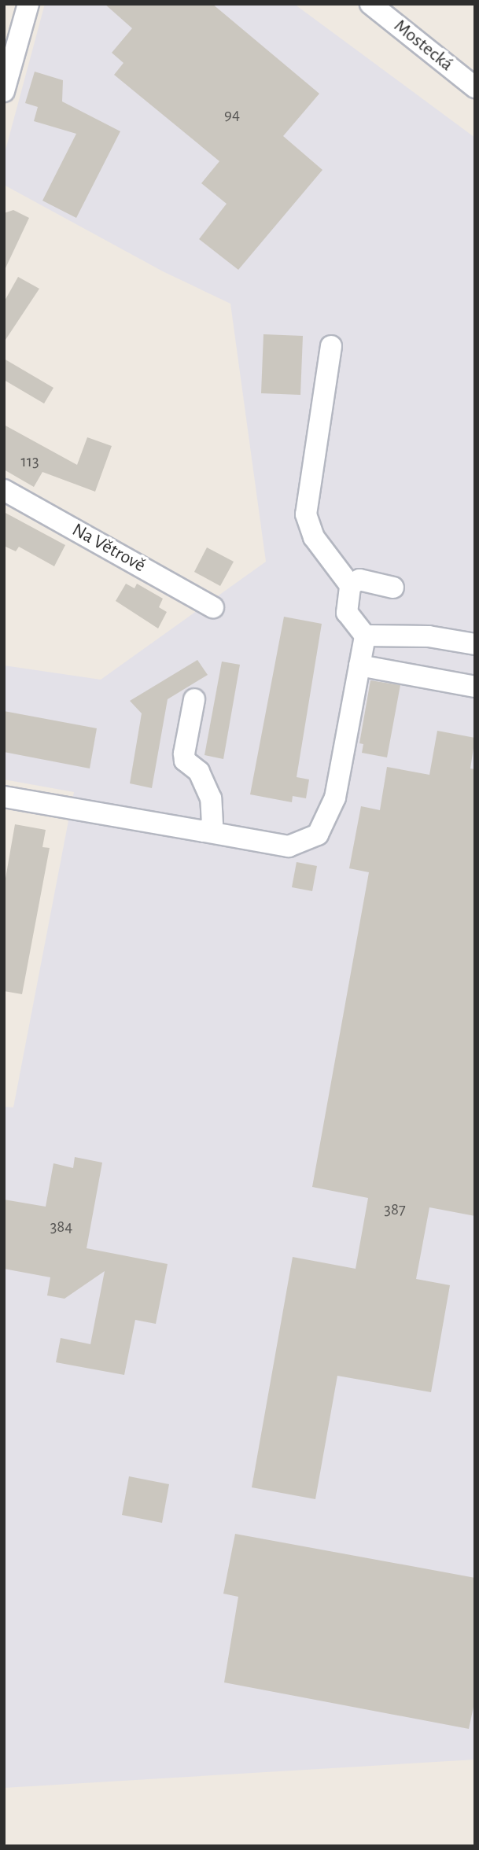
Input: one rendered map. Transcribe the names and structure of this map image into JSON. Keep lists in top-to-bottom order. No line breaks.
{"streets":{"street":["Mostecká","Na Větrově"]},"house_numbers":["94","113","387","384"]}
